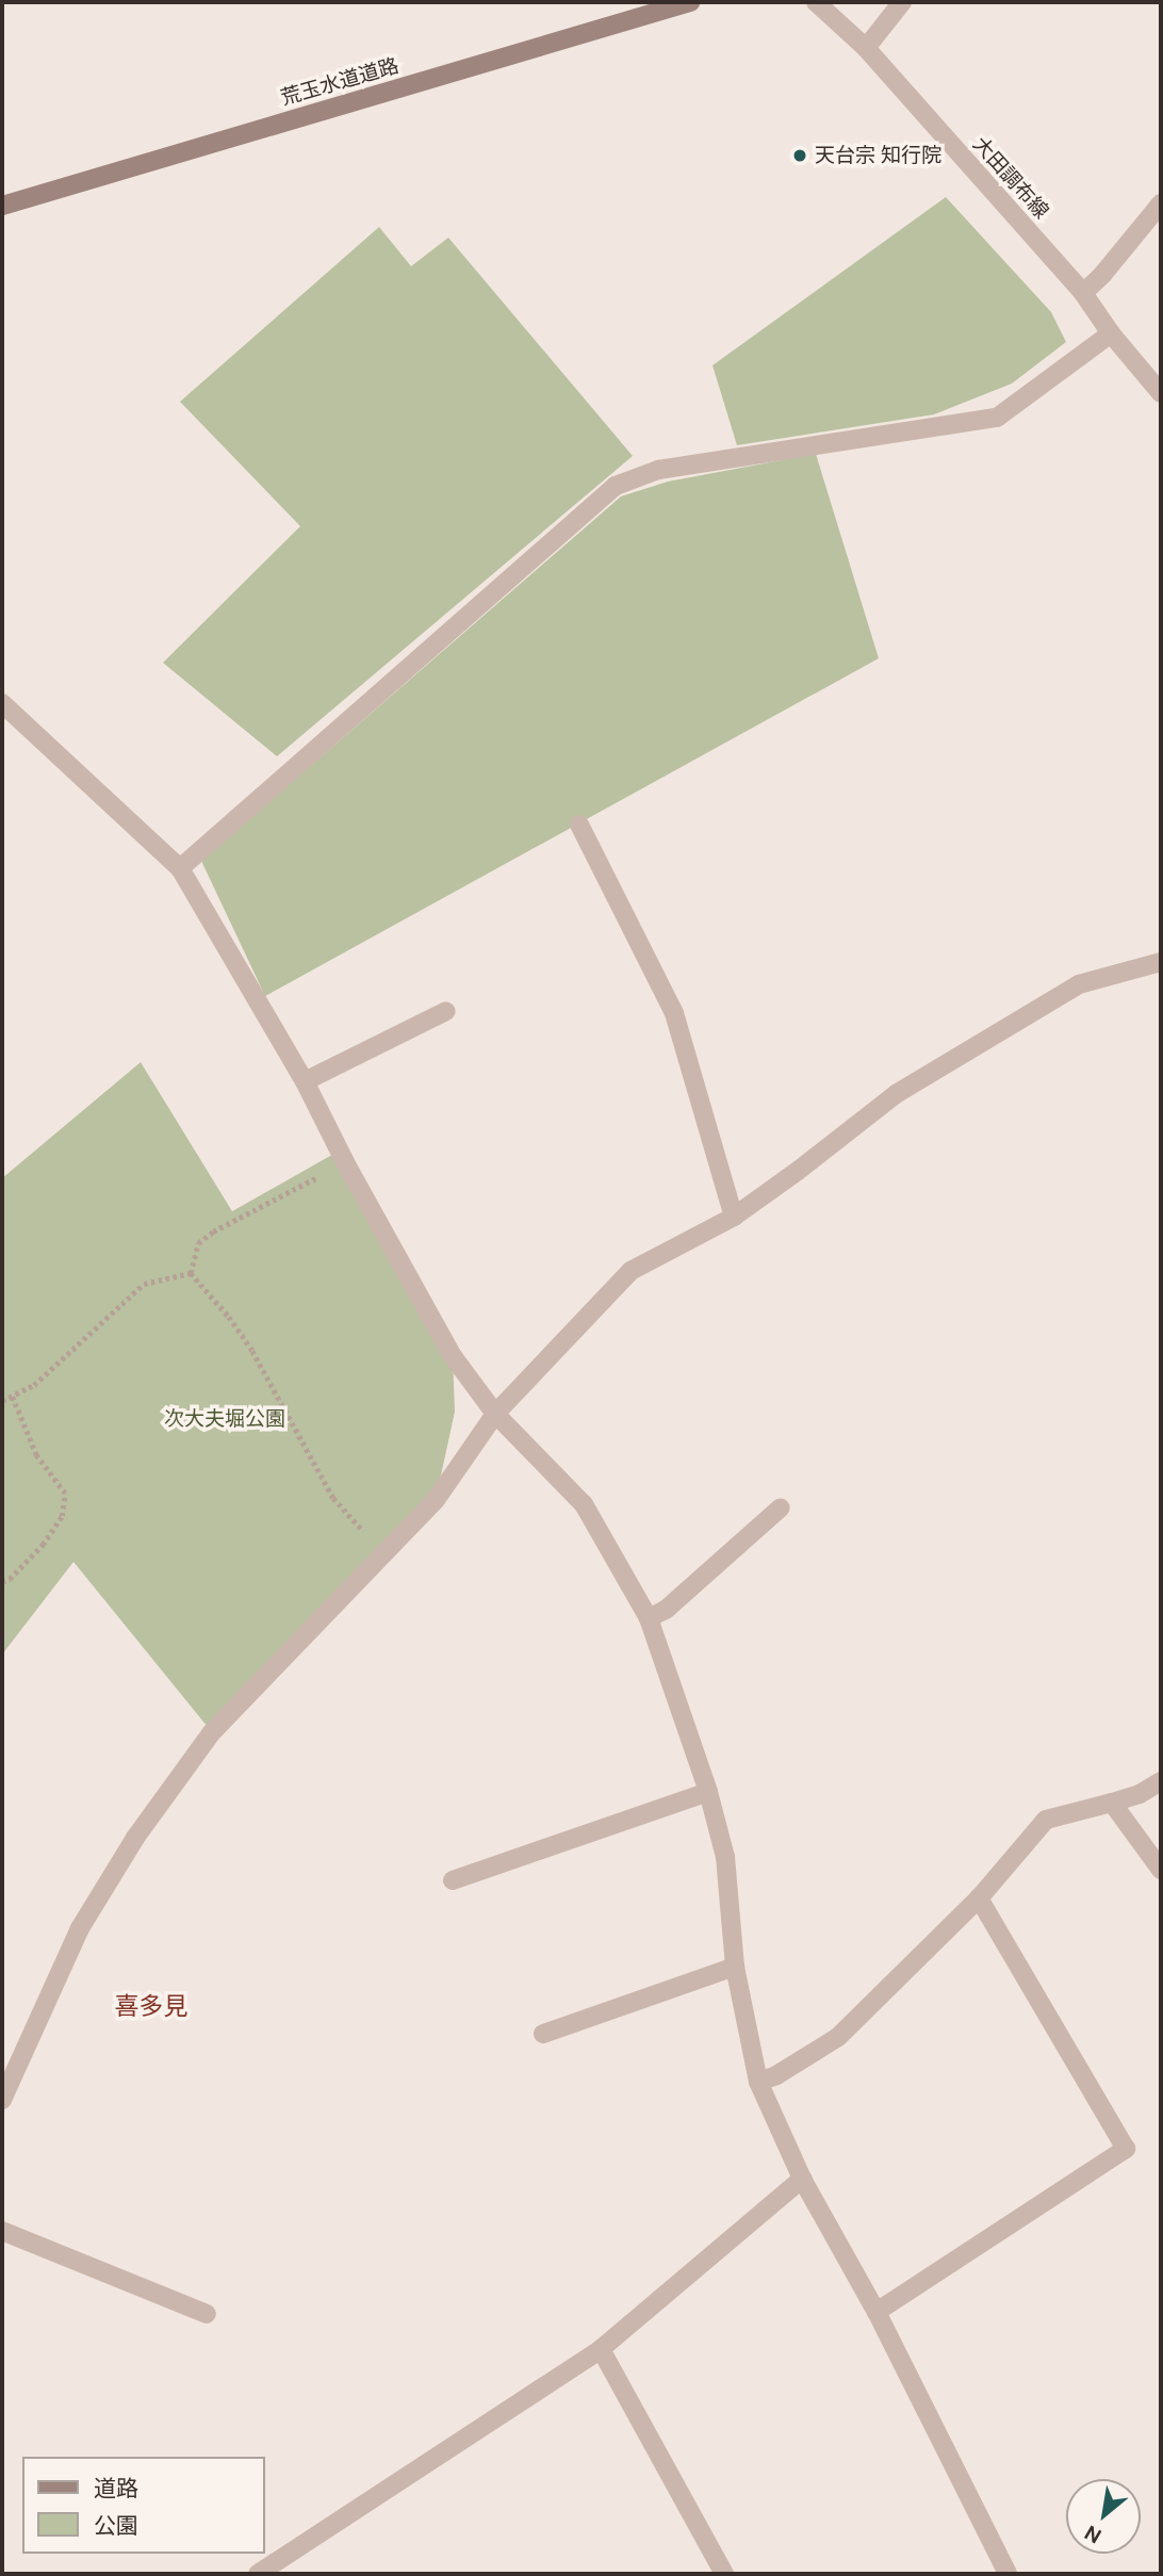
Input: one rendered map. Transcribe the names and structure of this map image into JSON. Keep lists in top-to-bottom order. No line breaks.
{"streets":{"main road":["荒玉水道道路"],"street":["大田調布線"]},"districts":["喜多見"],"parks":["次大夫堀公園"],"places":["天台宗 知行院"],"legend":["道路","公園"],"north":"bottom left"}
